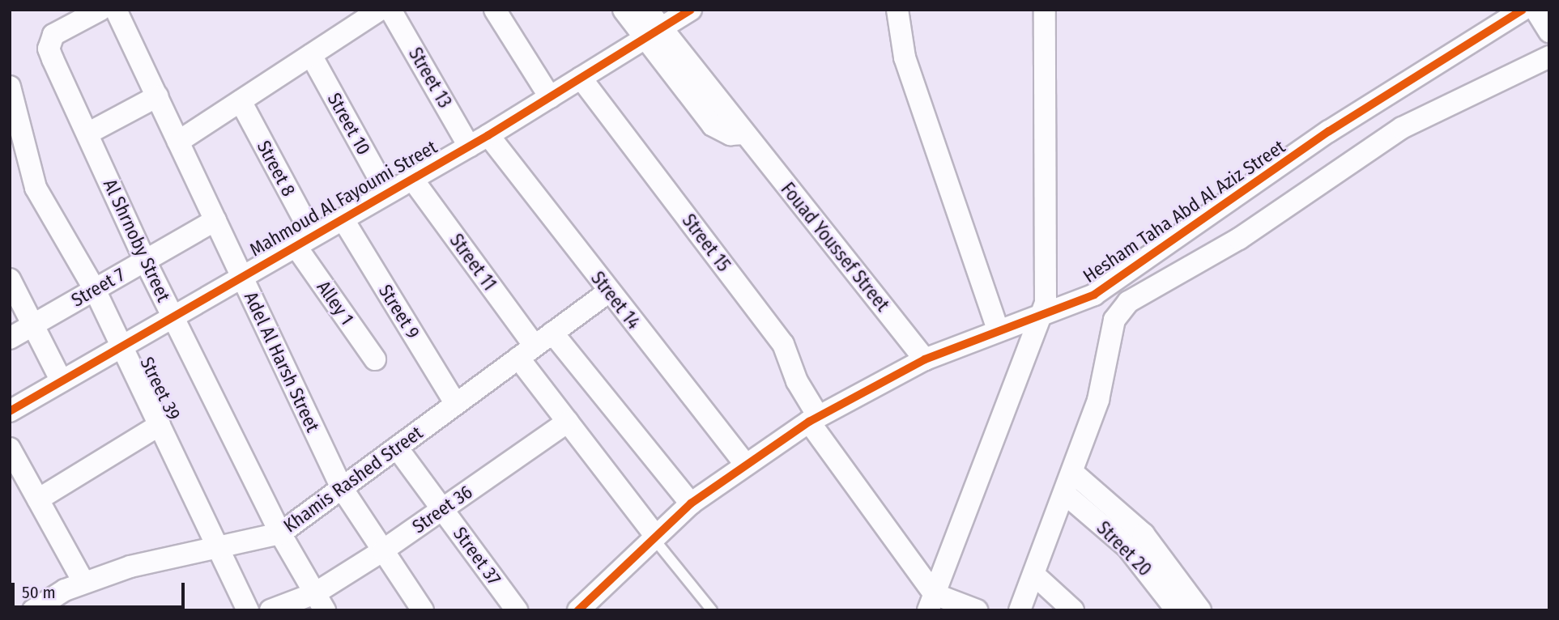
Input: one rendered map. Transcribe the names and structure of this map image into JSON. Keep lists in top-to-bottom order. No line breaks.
{"streets":{"street":["Street 13","Street 10","Street 8","Mahmoud Al Fayoumi Street","Hesham Taha Abd Al Aziz Street","Al Shrnoby Street","Street 15","Fouad Youssef Street","Street 11","Street 7","Street 14","Alley 1","Street 9","Adel Al Harsh Street","Street 39","Khamis Rashed Street","Street 36","Street 20","Street 37"]},"crossings":[["Street 13","Mahmoud Al Fayoumi Street"],["Street 10","Mahmoud Al Fayoumi Street"],["Street 8","Mahmoud Al Fayoumi Street"],["Street 8","Alley 1"],["Mahmoud Al Fayoumi Street","Al Shrnoby Street"],["Mahmoud Al Fayoumi Street","Street 15"],["Mahmoud Al Fayoumi Street","Fouad Youssef Street"],["Mahmoud Al Fayoumi Street","Street 11"],["Mahmoud Al Fayoumi Street","Street 14"],["Mahmoud Al Fayoumi Street","Alley 1"],["Mahmoud Al Fayoumi Street","Street 9"],["Mahmoud Al Fayoumi Street","Adel Al Harsh Street"],["Mahmoud Al Fayoumi Street","Street 39"],["Hesham Taha Abd Al Aziz Street","Street 15"],["Hesham Taha Abd Al Aziz Street","Fouad Youssef Street"],["Hesham Taha Abd Al Aziz Street","Street 11"],["Hesham Taha Abd Al Aziz Street","Street 14"],["Al Shrnoby Street","Street 7"],["Al Shrnoby Street","Khamis Rashed Street"],["Al Shrnoby Street","Street 36"],["Street 11","Khamis Rashed Street"],["Street 11","Street 36"],["Street 7","Adel Al Harsh Street"],["Street 7","Street 39"],["Street 14","Khamis Rashed Street"],["Street 9","Khamis Rashed Street"],["Adel Al Harsh Street","Khamis Rashed Street"],["Adel Al Harsh Street","Street 36"],["Street 39","Khamis Rashed Street"],["Khamis Rashed Street","Street 37"],["Street 36","Street 37"]],"scale_bar":"50 m"}
